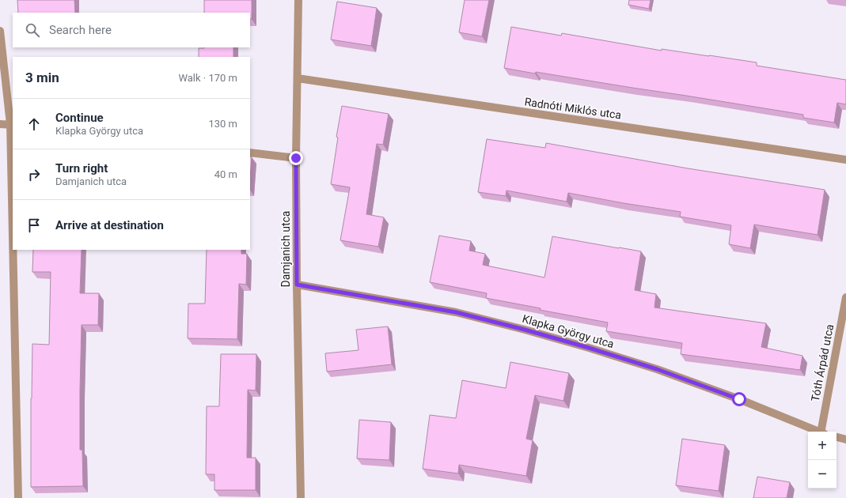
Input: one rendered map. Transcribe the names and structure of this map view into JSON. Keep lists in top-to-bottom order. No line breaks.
{"streets":{"street":["Radnóti Miklós utca","Damjanich utca","Klapka György utca","Tóth Árpád utca"]},"crossings":[["Radnóti Miklós utca","Damjanich utca"],["Damjanich utca","Klapka György utca"]],"page":{"search":"Search here","heading":["3 min","Walk · 170 m"],"list":[["Continue","Klapka György utca","130 m"],["Turn right","Damjanich utca","40 m"],"Arrive at destination"],"map_buttons":["+","−"]}}
